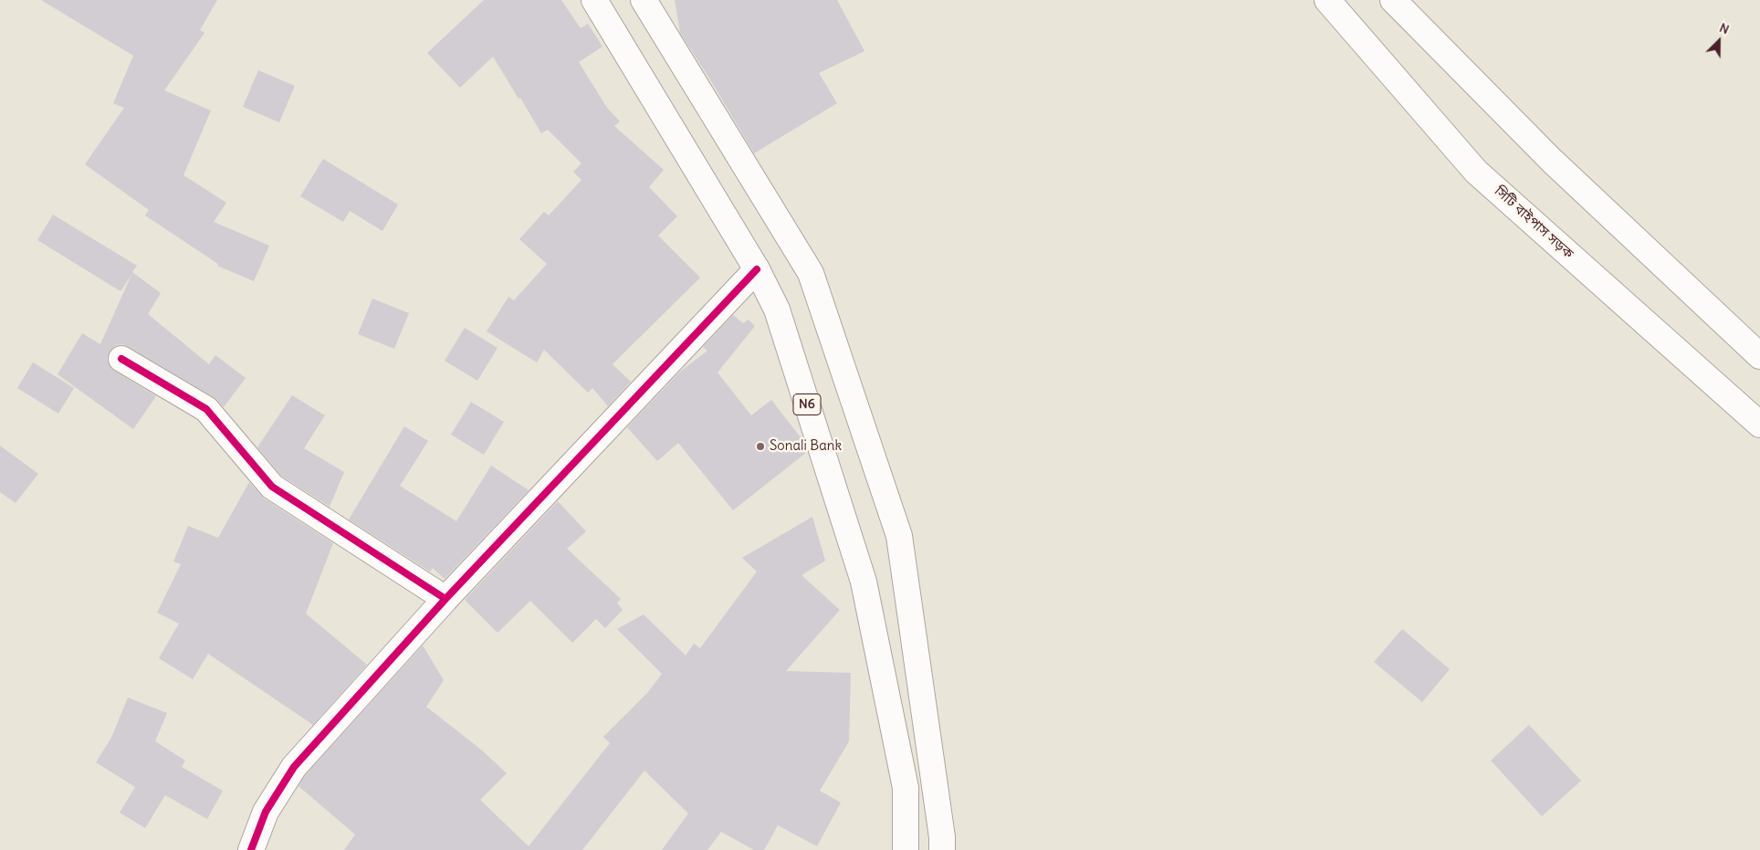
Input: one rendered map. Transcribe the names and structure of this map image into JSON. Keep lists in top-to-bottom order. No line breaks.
{"streets":{"main road":["সিটি বাইপাস সড়ক","N6"]},"places":["Sonali Bank"],"north":"top right"}
